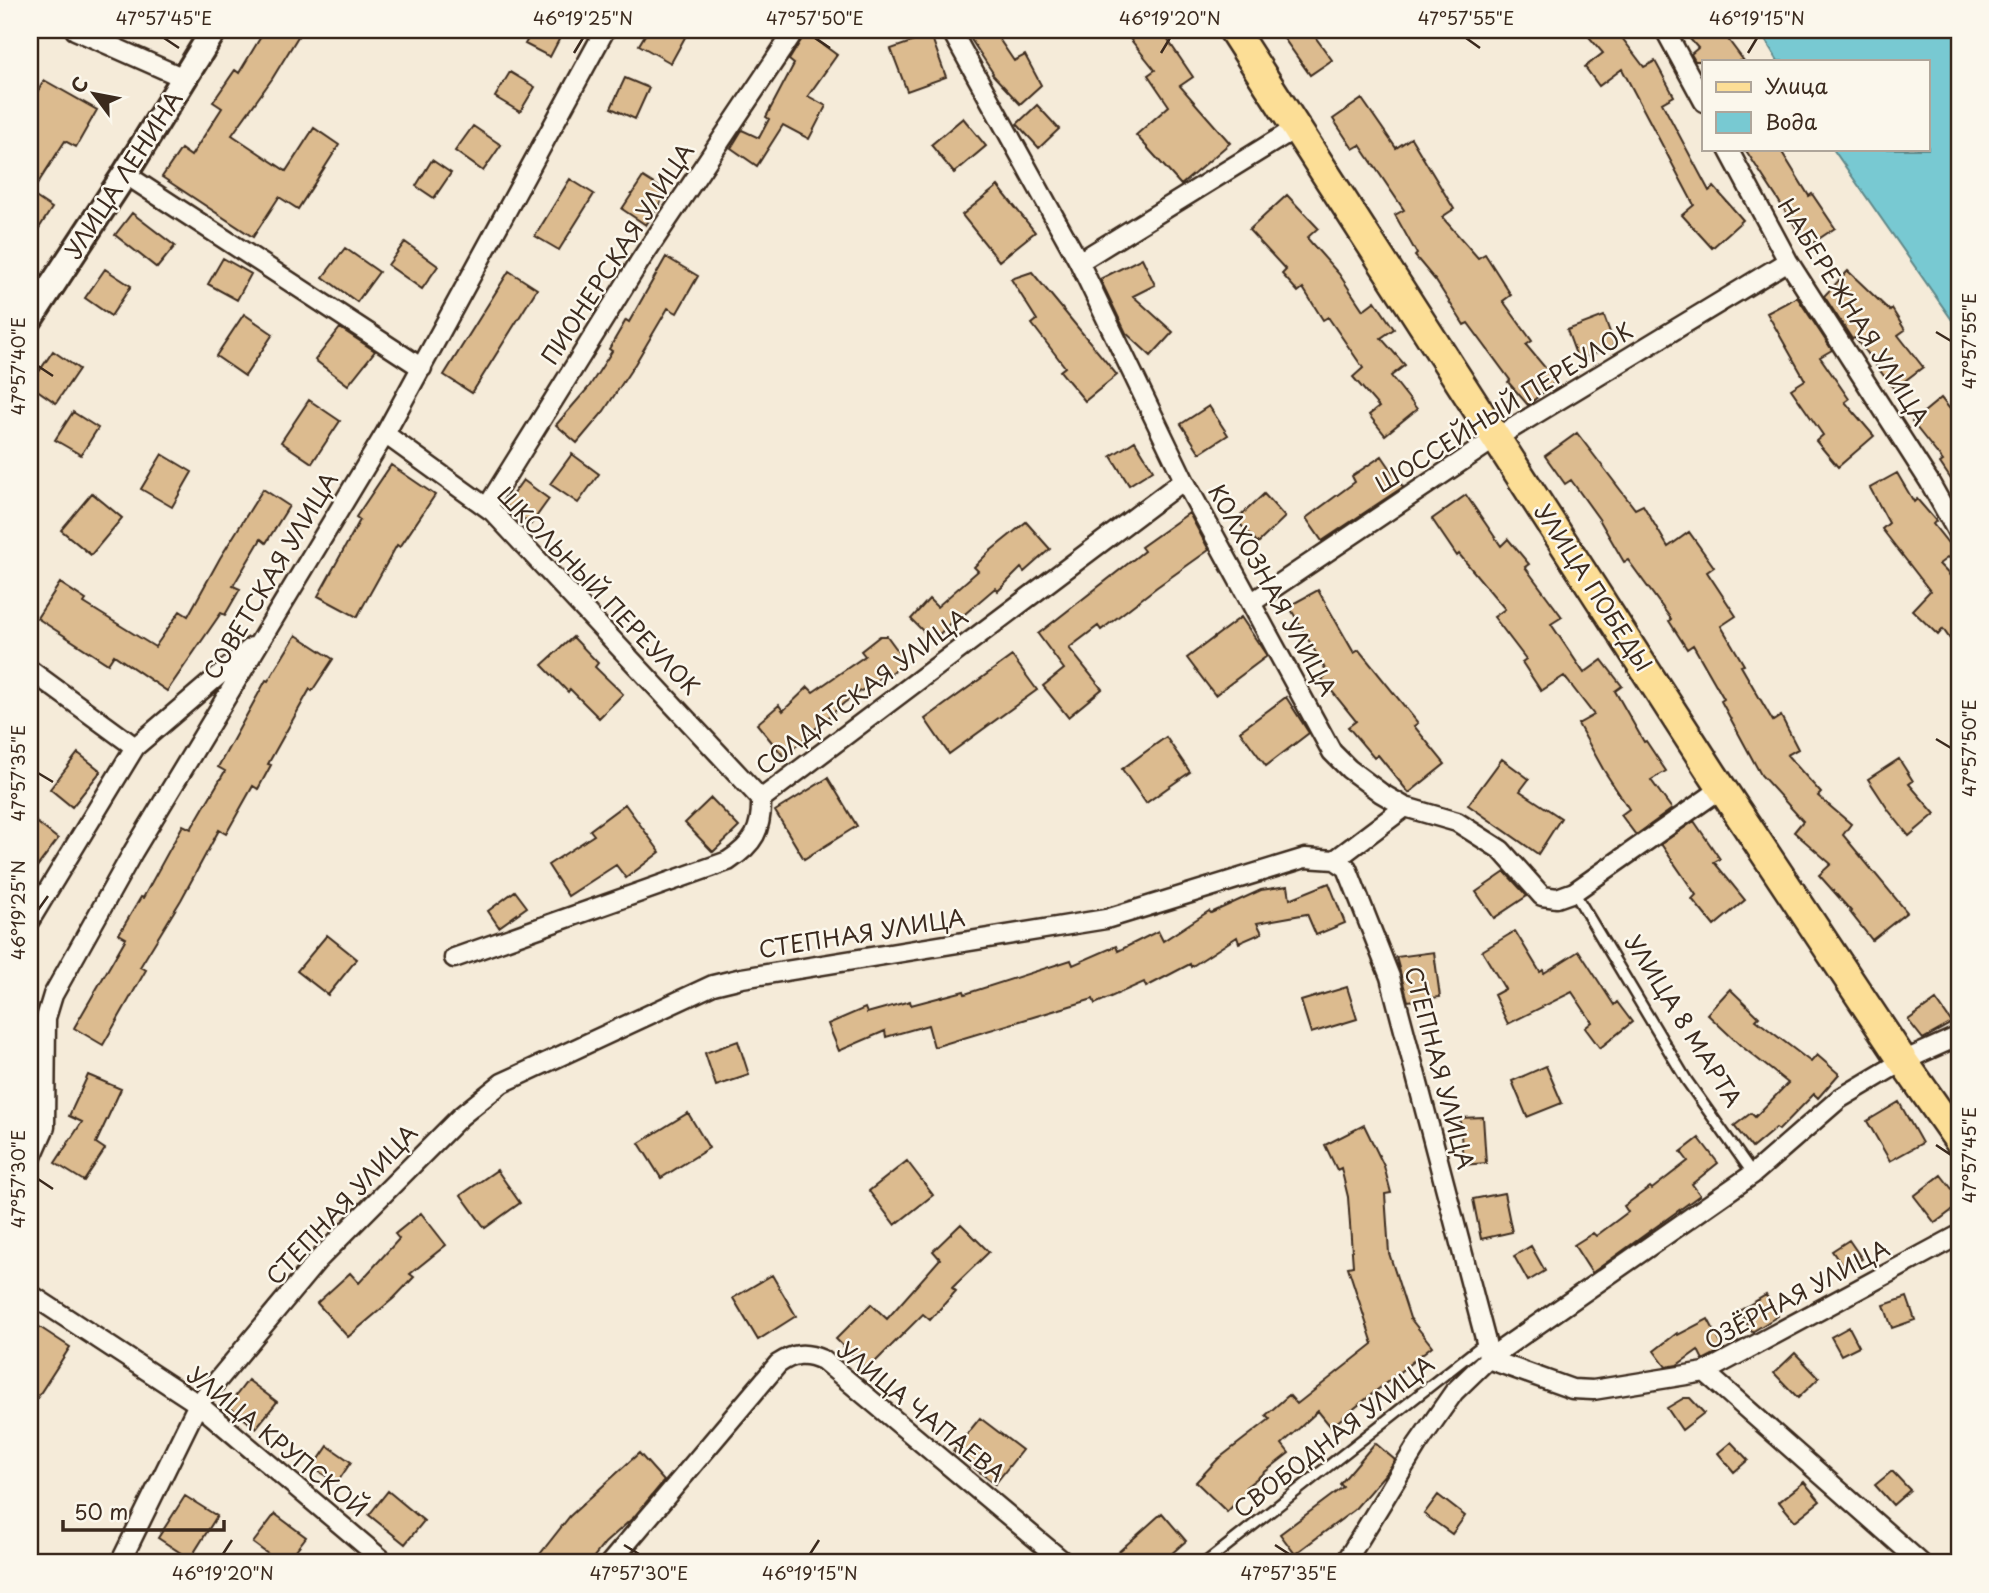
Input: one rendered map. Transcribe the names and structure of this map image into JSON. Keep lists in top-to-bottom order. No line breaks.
{"streets":{"main road":["УЛИЦА ЛЕНИНА","УЛИЦА ПОБЕДЫ"],"street":["ПИОНЕРСКАЯ УЛИЦА","НАБЕРЕЖНАЯ УЛИЦА","ШОССЕЙНЫЙ ПЕРЕУЛОК","СОВЕТСКАЯ УЛИЦА","КОЛХОЗНАЯ УЛИЦА","ШКОЛЬНЫЙ ПЕРЕУЛОК","СОЛДАТСКАЯ УЛИЦА","СТЕПНАЯ УЛИЦА","ОЗЁРНАЯ УЛИЦА","УЛИЦА ЧАПАЕВА","УЛИЦА КРУПСКОЙ"],"lane":["УЛИЦА 8 МАРТА","СВОБОДНАЯ УЛИЦА"]},"crossings":[["ПИОНЕРСКАЯ УЛИЦА","ШКОЛЬНЫЙ ПЕРЕУЛОК"],["НАБЕРЕЖНАЯ УЛИЦА","ШОССЕЙНЫЙ ПЕРЕУЛОК"],["ШОССЕЙНЫЙ ПЕРЕУЛОК","УЛИЦА ПОБЕДЫ"],["ШОССЕЙНЫЙ ПЕРЕУЛОК","КОЛХОЗНАЯ УЛИЦА"],["СОВЕТСКАЯ УЛИЦА","ШКОЛЬНЫЙ ПЕРЕУЛОК"],["КОЛХОЗНАЯ УЛИЦА","СОЛДАТСКАЯ УЛИЦА"],["КОЛХОЗНАЯ УЛИЦА","УЛИЦА 8 МАРТА"],["ШКОЛЬНЫЙ ПЕРЕУЛОК","СОЛДАТСКАЯ УЛИЦА"],["СТЕПНАЯ УЛИЦА","ОЗЁРНАЯ УЛИЦА"],["СТЕПНАЯ УЛИЦА","СВОБОДНАЯ УЛИЦА"],["СТЕПНАЯ УЛИЦА","УЛИЦА КРУПСКОЙ"],["ОЗЁРНАЯ УЛИЦА","СВОБОДНАЯ УЛИЦА"]],"legend":["Улица","Вода"],"scale_bar":"50 m","north":"top left","coordinates":["47°57'45\"E","46°19'25\"N","47°57'50\"E","46°19'20\"N","47°57'55\"E","46°19'15\"N","47°57'40\"E","47°57'35\"E","47°57'30\"E"]}
